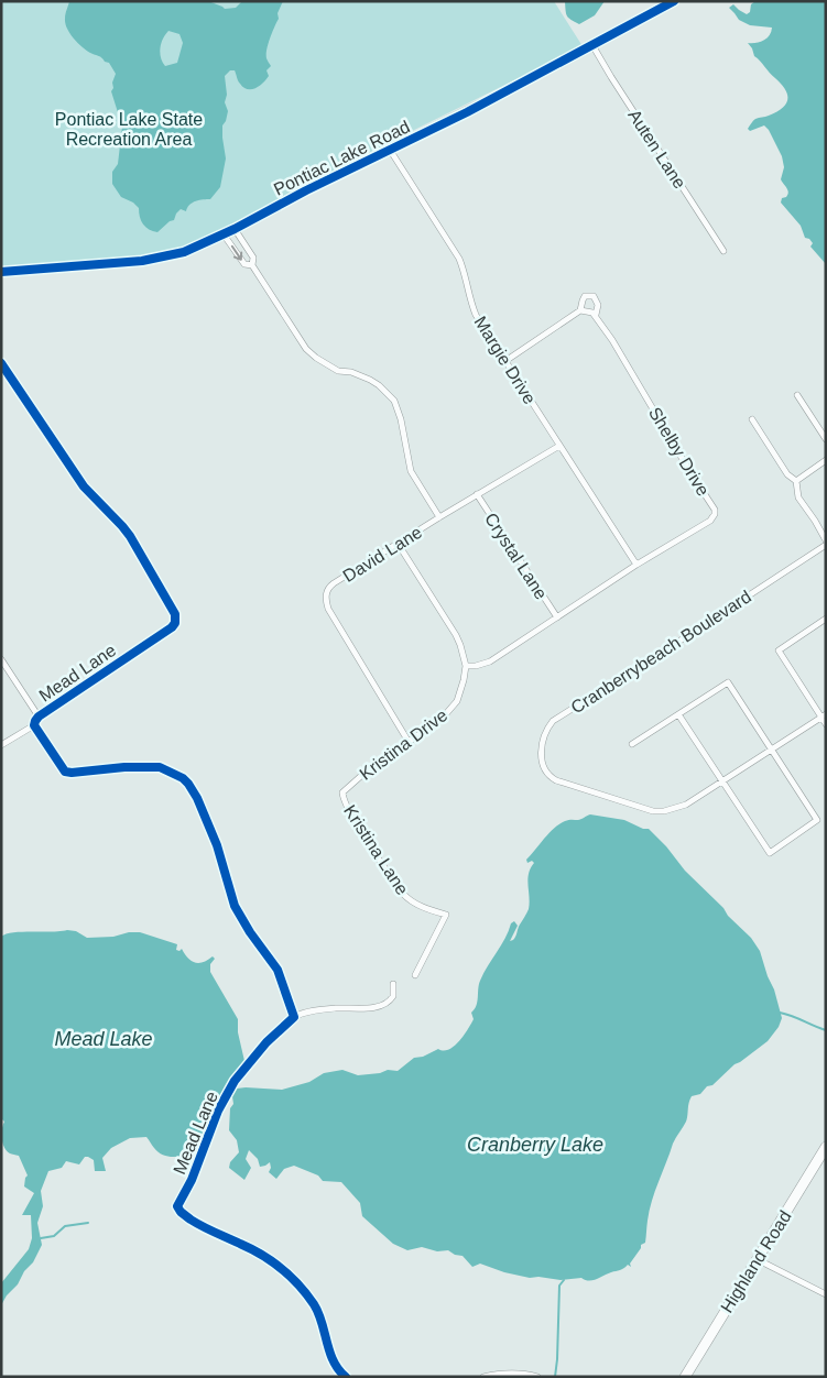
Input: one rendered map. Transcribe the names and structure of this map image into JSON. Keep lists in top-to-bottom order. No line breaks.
{"streets":{"highway":["Highland Road"],"street":["Auten Lane","Pontiac Lake Road","Margie Drive","Shelby Drive","David Lane","Crystal Lane","Cranberrybeach Boulevard","Mead Lane","Kristina Drive","Kristina Lane"]},"crossings":[["Auten Lane","Pontiac Lake Road"],["Pontiac Lake Road","Margie Drive"],["Margie Drive","Shelby Drive"],["Margie Drive","David Lane"],["Shelby Drive","Crystal Lane"],["Shelby Drive","Kristina Drive"],["David Lane","Crystal Lane"],["David Lane","Kristina Drive"],["Kristina Drive","Kristina Lane"]],"water":["Mead Lake","Cranberry Lake"],"parks":["Pontiac Lake State Recreation Area"]}
